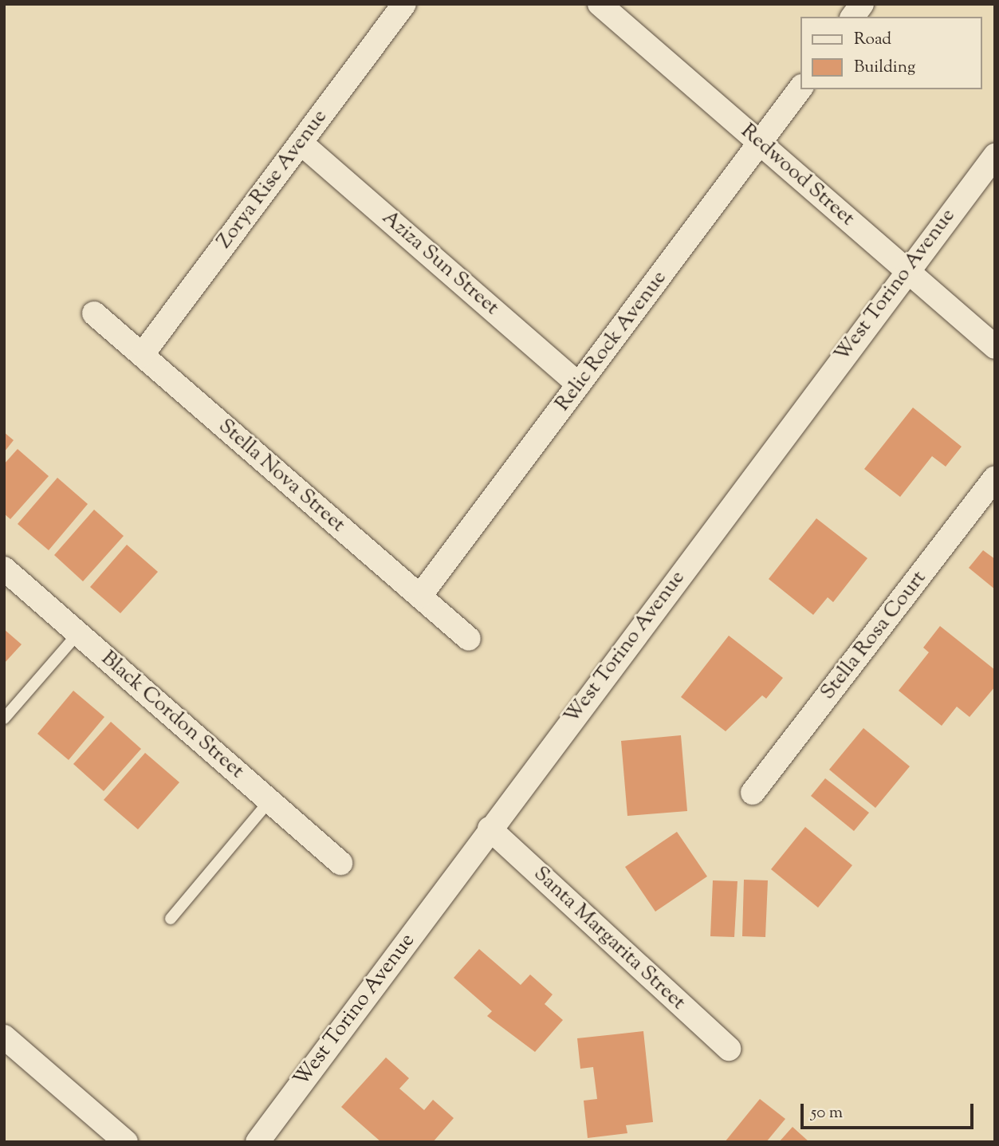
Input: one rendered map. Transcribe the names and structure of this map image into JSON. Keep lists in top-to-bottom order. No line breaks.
{"streets":{"street":["Redwood Street","Zorya Rise Avenue","Aziza Sun Street","West Torino Avenue","Relic Rock Avenue","Stella Nova Street","Stella Rosa Court","Black Cordon Street","Santa Margarita Street"]},"crossings":[["Redwood Street","West Torino Avenue"],["Redwood Street","Relic Rock Avenue"],["Zorya Rise Avenue","Aziza Sun Street"],["Zorya Rise Avenue","Stella Nova Street"],["Aziza Sun Street","Relic Rock Avenue"],["West Torino Avenue","Santa Margarita Street"],["Relic Rock Avenue","Stella Nova Street"]],"legend":["Road","Building"],"scale_bar":"50 m"}
